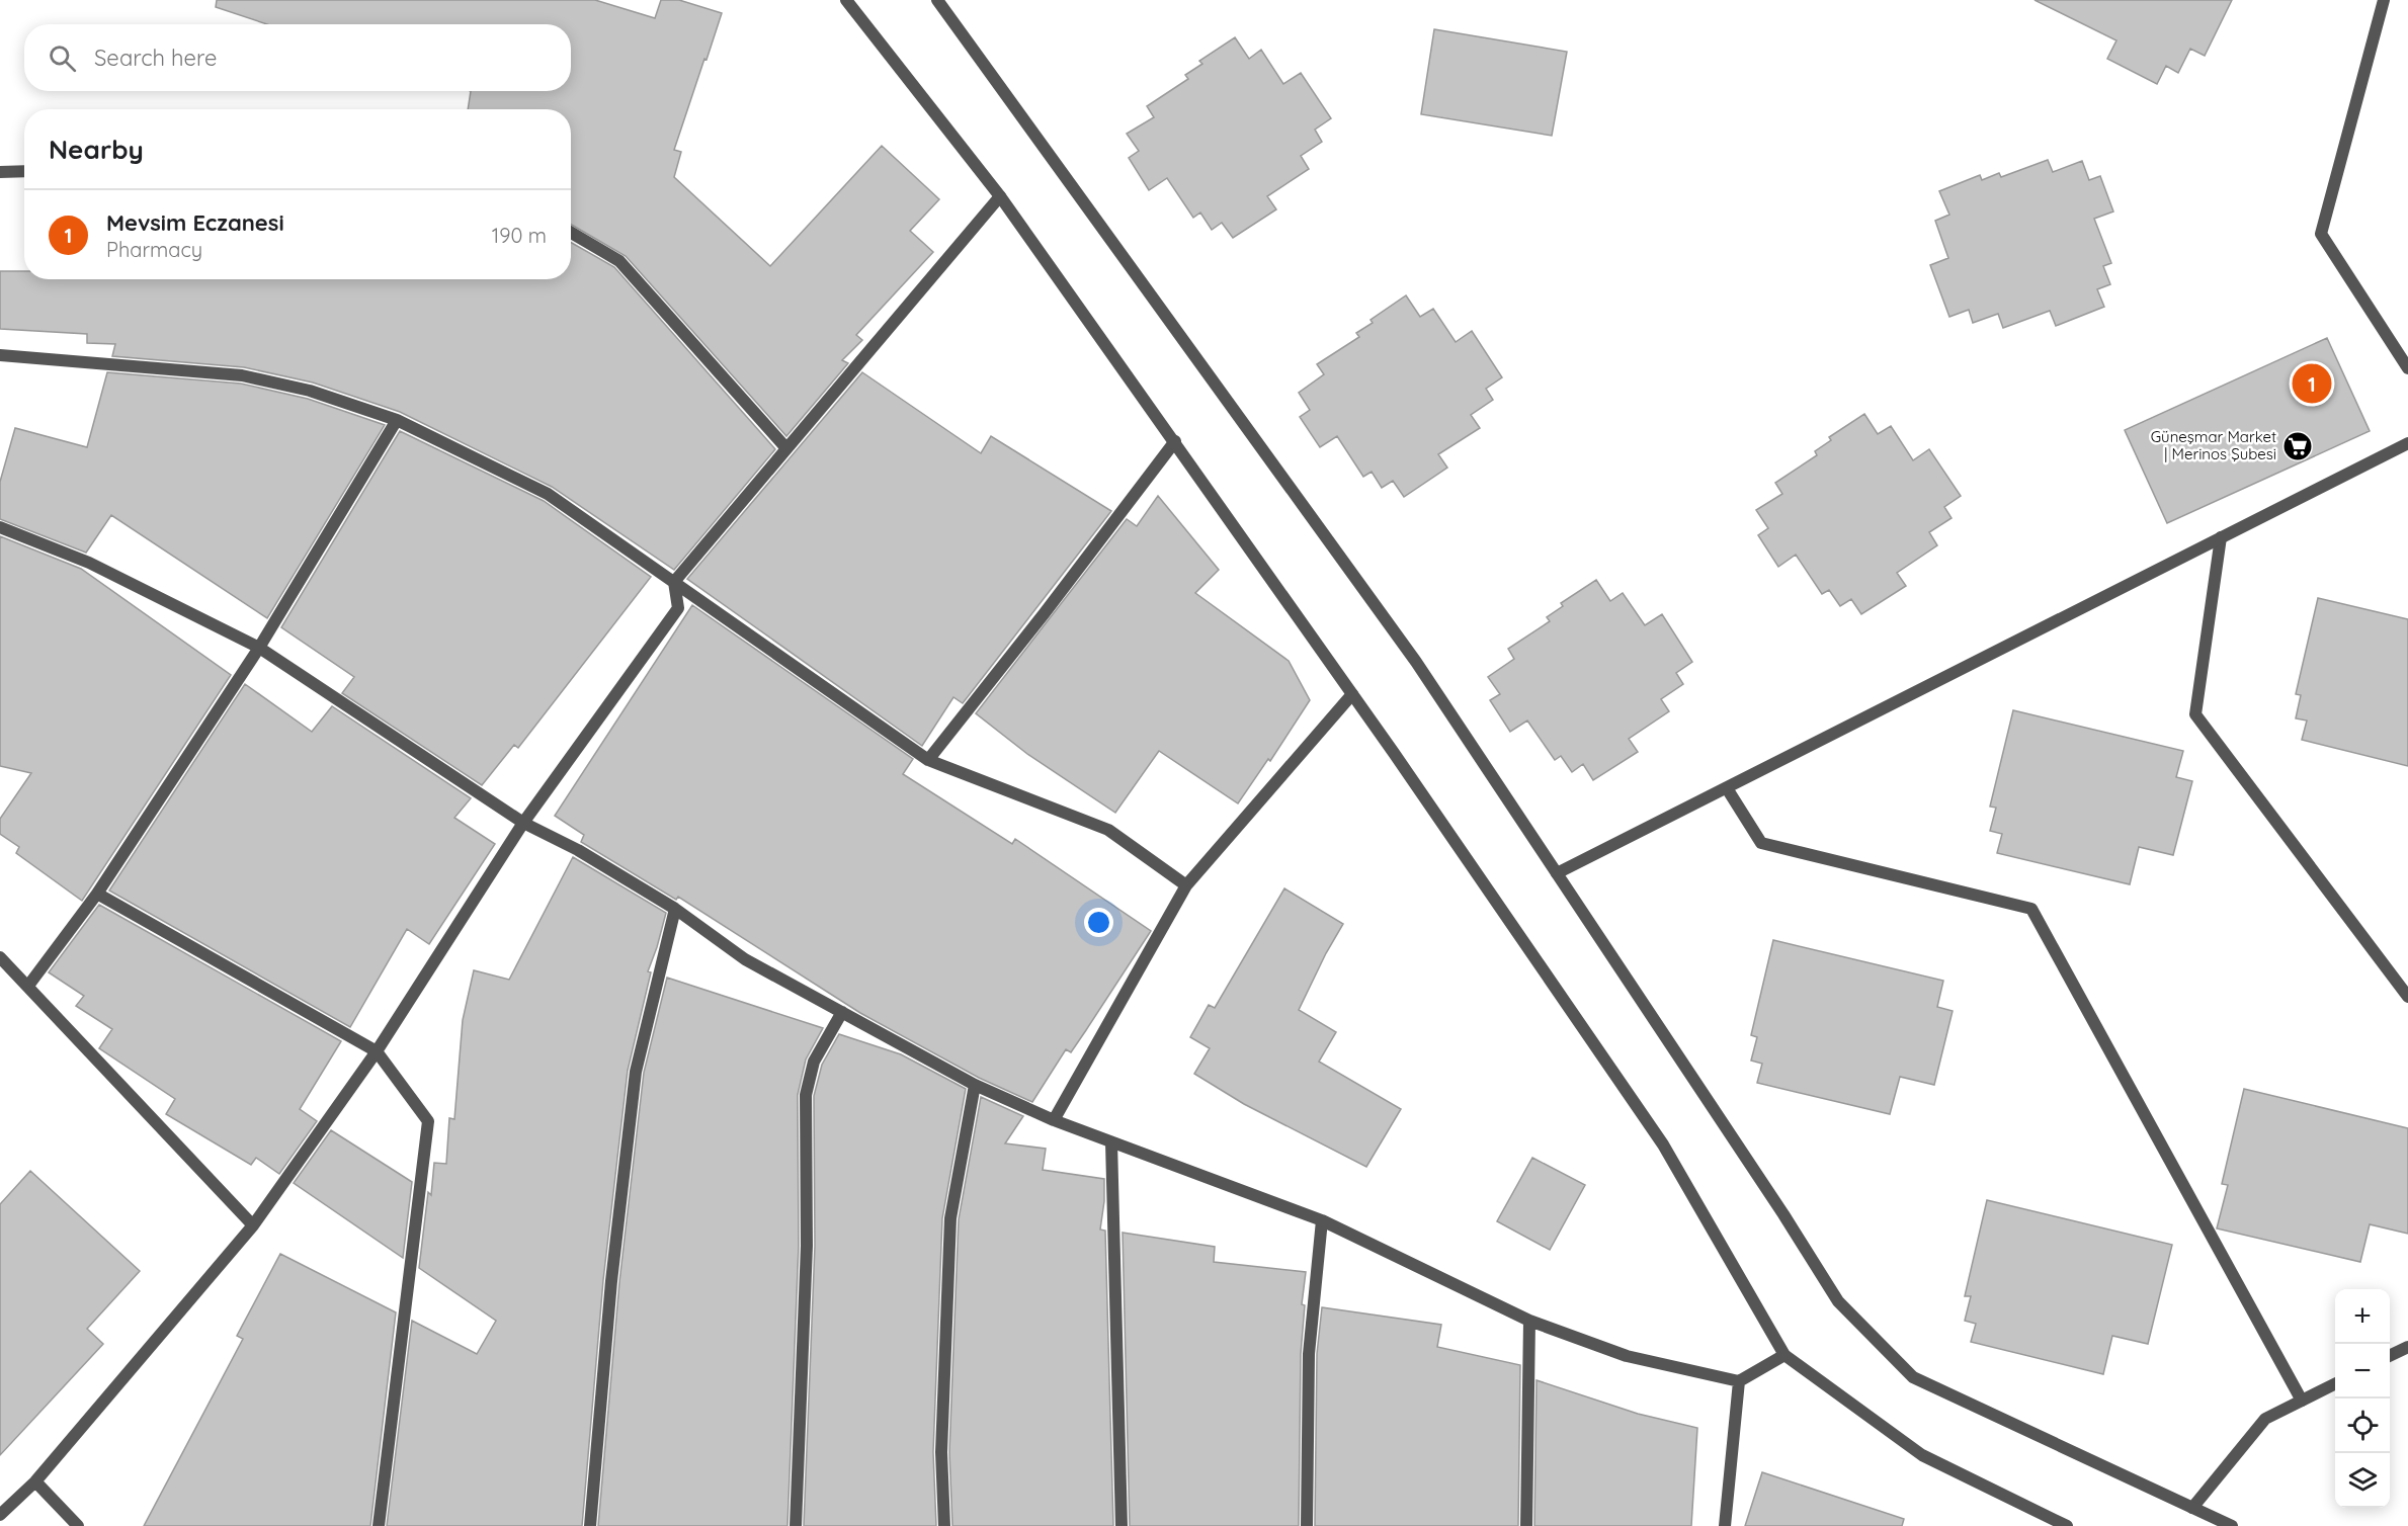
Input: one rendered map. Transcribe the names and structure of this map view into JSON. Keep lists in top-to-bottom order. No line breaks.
{"places":{"supermarket":["Güneşmar Market | Merinos Şubesi"]},"page":{"search":"Search here","heading":"Nearby","list":[{"mark":"1","name":"Mevsim Eczanesi","note":"Pharmacy","value":"190 m"}],"pins":"1","map_buttons":["+","−"]}}
